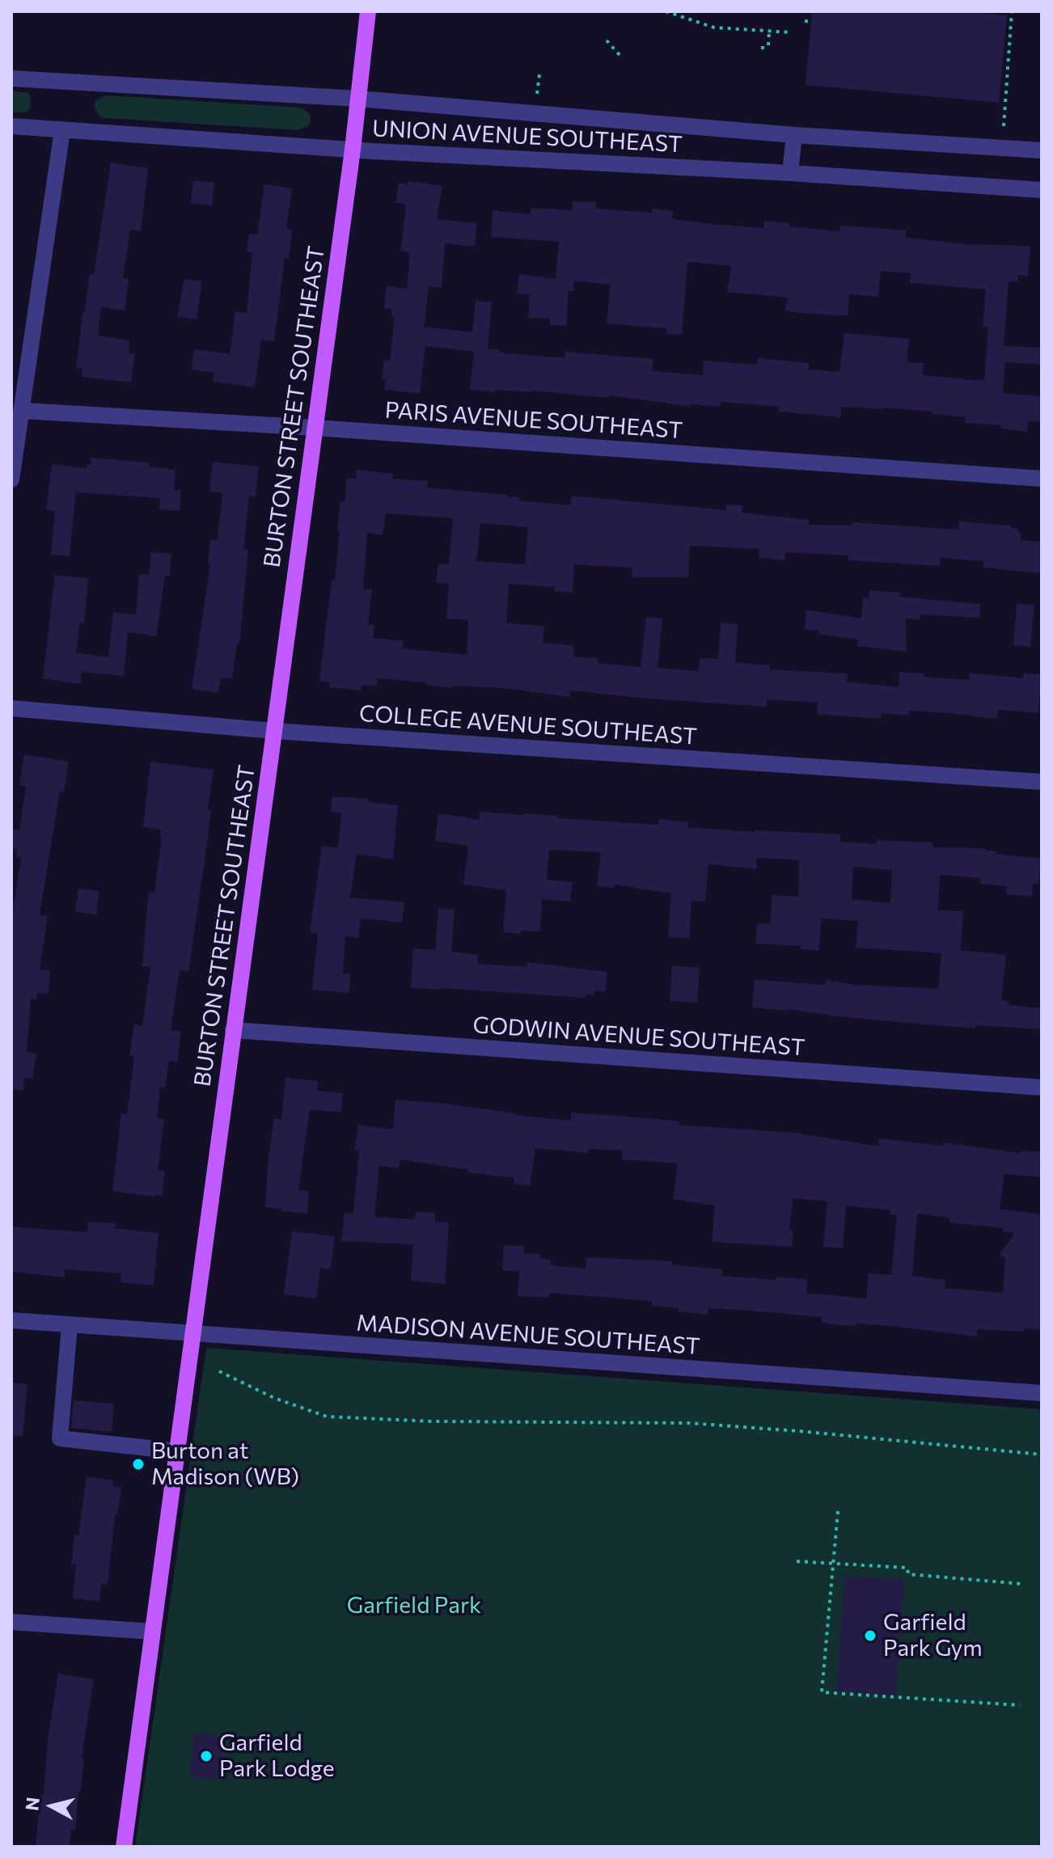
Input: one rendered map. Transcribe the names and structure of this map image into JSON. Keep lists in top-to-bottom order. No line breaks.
{"streets":{"main road":["BURTON STREET SOUTHEAST"],"street":["UNION AVENUE SOUTHEAST","PARIS AVENUE SOUTHEAST","COLLEGE AVENUE SOUTHEAST","GODWIN AVENUE SOUTHEAST","MADISON AVENUE SOUTHEAST"]},"crossings":[["UNION AVENUE SOUTHEAST","BURTON STREET SOUTHEAST"],["BURTON STREET SOUTHEAST","PARIS AVENUE SOUTHEAST"],["BURTON STREET SOUTHEAST","COLLEGE AVENUE SOUTHEAST"],["BURTON STREET SOUTHEAST","GODWIN AVENUE SOUTHEAST"],["BURTON STREET SOUTHEAST","MADISON AVENUE SOUTHEAST"]],"parks":["Garfield Park"],"places":["Burton at Madison (WB)","Garfield Park Gym","Garfield Park Lodge"],"north":"left"}
